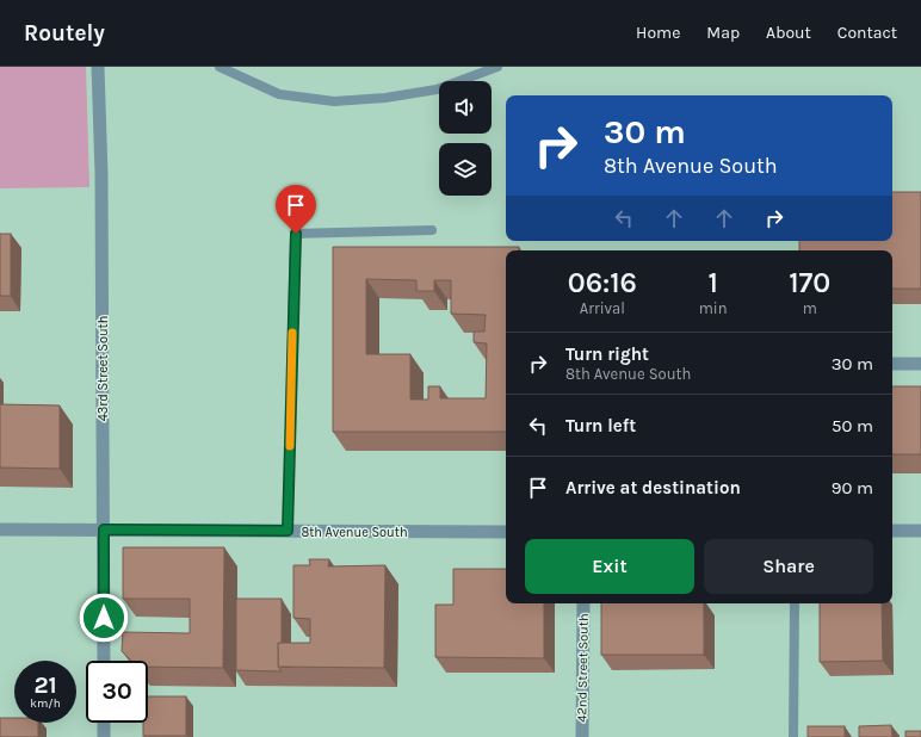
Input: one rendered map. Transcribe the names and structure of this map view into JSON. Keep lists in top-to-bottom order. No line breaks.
{"streets":{"street":["43rd Street South","8th Avenue South","42nd Street South"]},"crossings":[["43rd Street South","8th Avenue South"]],"page":{"header":"Routely","nav":["Home","Map","About","Contact"],"turn":["30 m","8th Avenue South"],"eta":["06:16","Arrival","1","min","170","m"],"list":[{"name":"Turn right","note":"8th Avenue South","value":"30 m"},{"name":"Turn left","value":"50 m"},{"name":"Arrive at destination","value":"90 m"}],"buttons":["Exit","Share"],"speed":"21 km/h","limit":"30"}}
